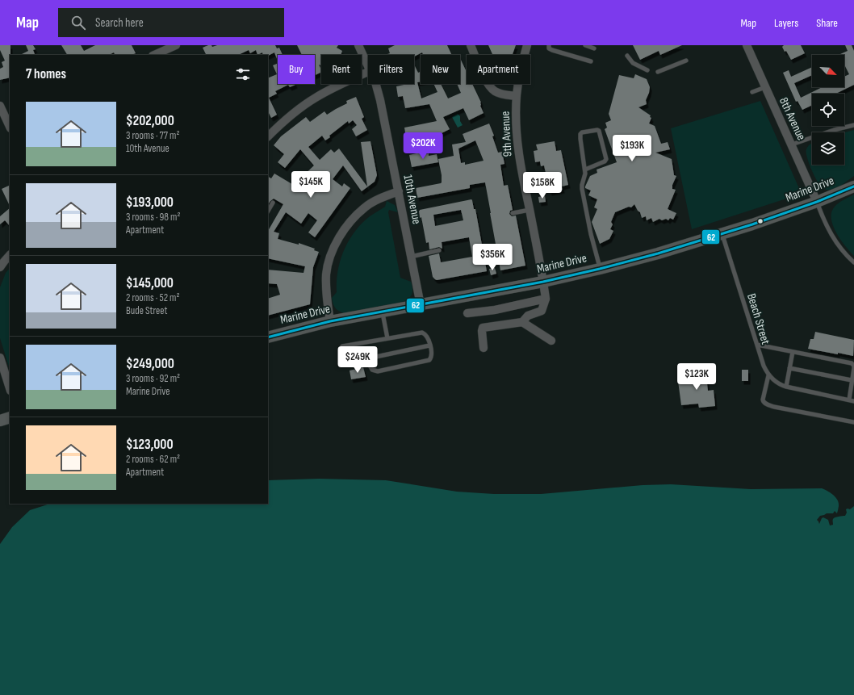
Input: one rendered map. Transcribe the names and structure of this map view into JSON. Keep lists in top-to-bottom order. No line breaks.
{"streets":{"main road":["Marine Drive"],"street":["8th Avenue","9th Avenue","10th Avenue"],"lane":["Beach Street"]},"crossings":[["8th Avenue","Marine Drive"],["9th Avenue","Marine Drive"],["Marine Drive","10th Avenue"],["Marine Drive","Beach Street"]],"lines":["transit line 62"],"north":"bottom right","page":{"header":"Map","search":"Search here","nav":["Map","Layers","Share"],"chip":["Buy","Rent","Filters","New","Apartment"],"heading":"7 homes","list":[{"name":"$202,000","note":"3 rooms · 77 m² · 10th Avenue"},{"name":"$193,000","note":"3 rooms · 98 m² · Apartment"},{"name":"$145,000","note":"2 rooms · 52 m² · Bude Street"},{"name":"$249,000","note":"3 rooms · 92 m² · Marine Drive"},{"name":"$123,000","note":"2 rooms · 62 m² · Apartment"}],"price":["$202K","$193K","$145K","$158K","$356K","$249K","$123K"]}}
